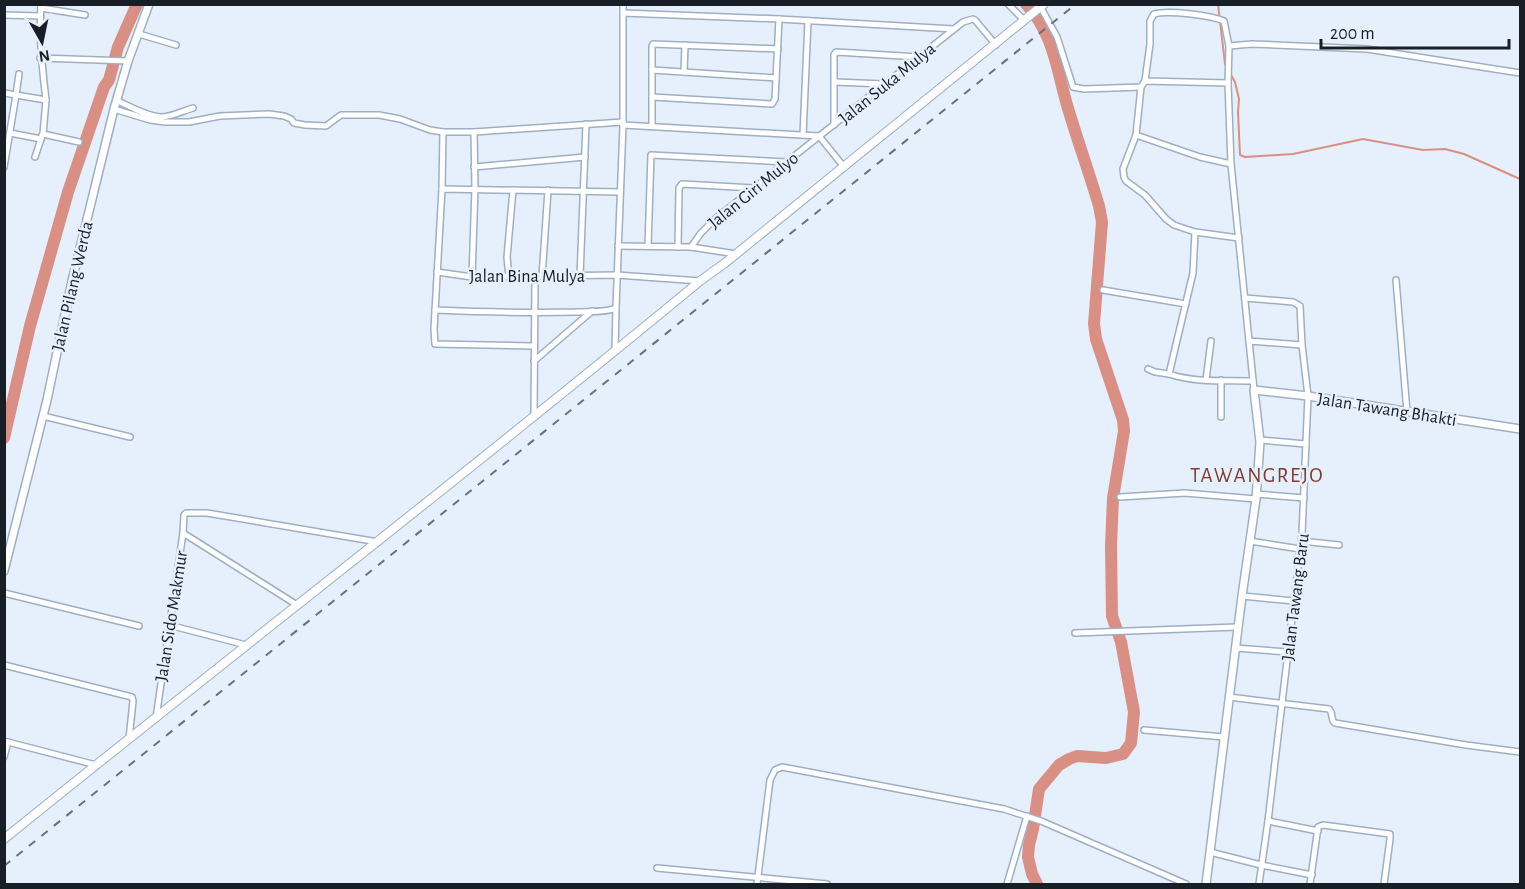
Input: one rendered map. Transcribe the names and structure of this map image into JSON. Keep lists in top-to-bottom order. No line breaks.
{"streets":{"street":["Jalan Suka Mulya","Jalan Giri Mulyo","Jalan Bina Mulya","Jalan Pilang Werda","Jalan Tawang Bhakti","Jalan Tawang Baru","Jalan Sido Makmur"]},"crossings":[["Jalan Suka Mulya","Jalan Giri Mulyo"],["Jalan Tawang Bhakti","Jalan Tawang Baru"]],"districts":["TAWANGREJO"],"scale_bar":"200 m","north":"bottom"}
